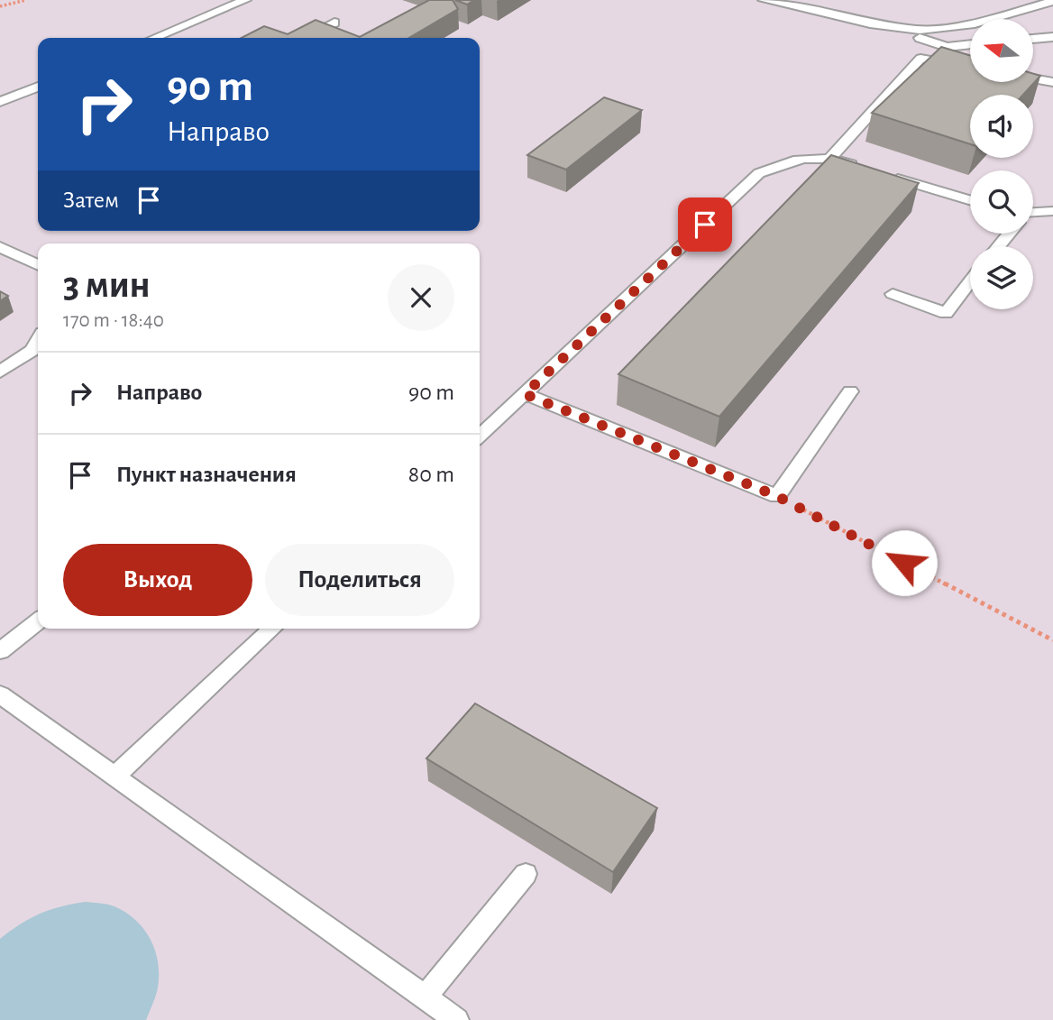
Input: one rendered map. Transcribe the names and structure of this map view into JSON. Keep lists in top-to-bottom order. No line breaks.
{"north":"left","page":{"turn":["90 m","Направо"],"then":"Затем","heading":["3 мин","170 m · 18:40"],"list":[{"name":"Направо","value":"90 m"},{"name":"Пункт назначения","value":"80 m"}],"buttons":["Выход","Поделиться"]}}
